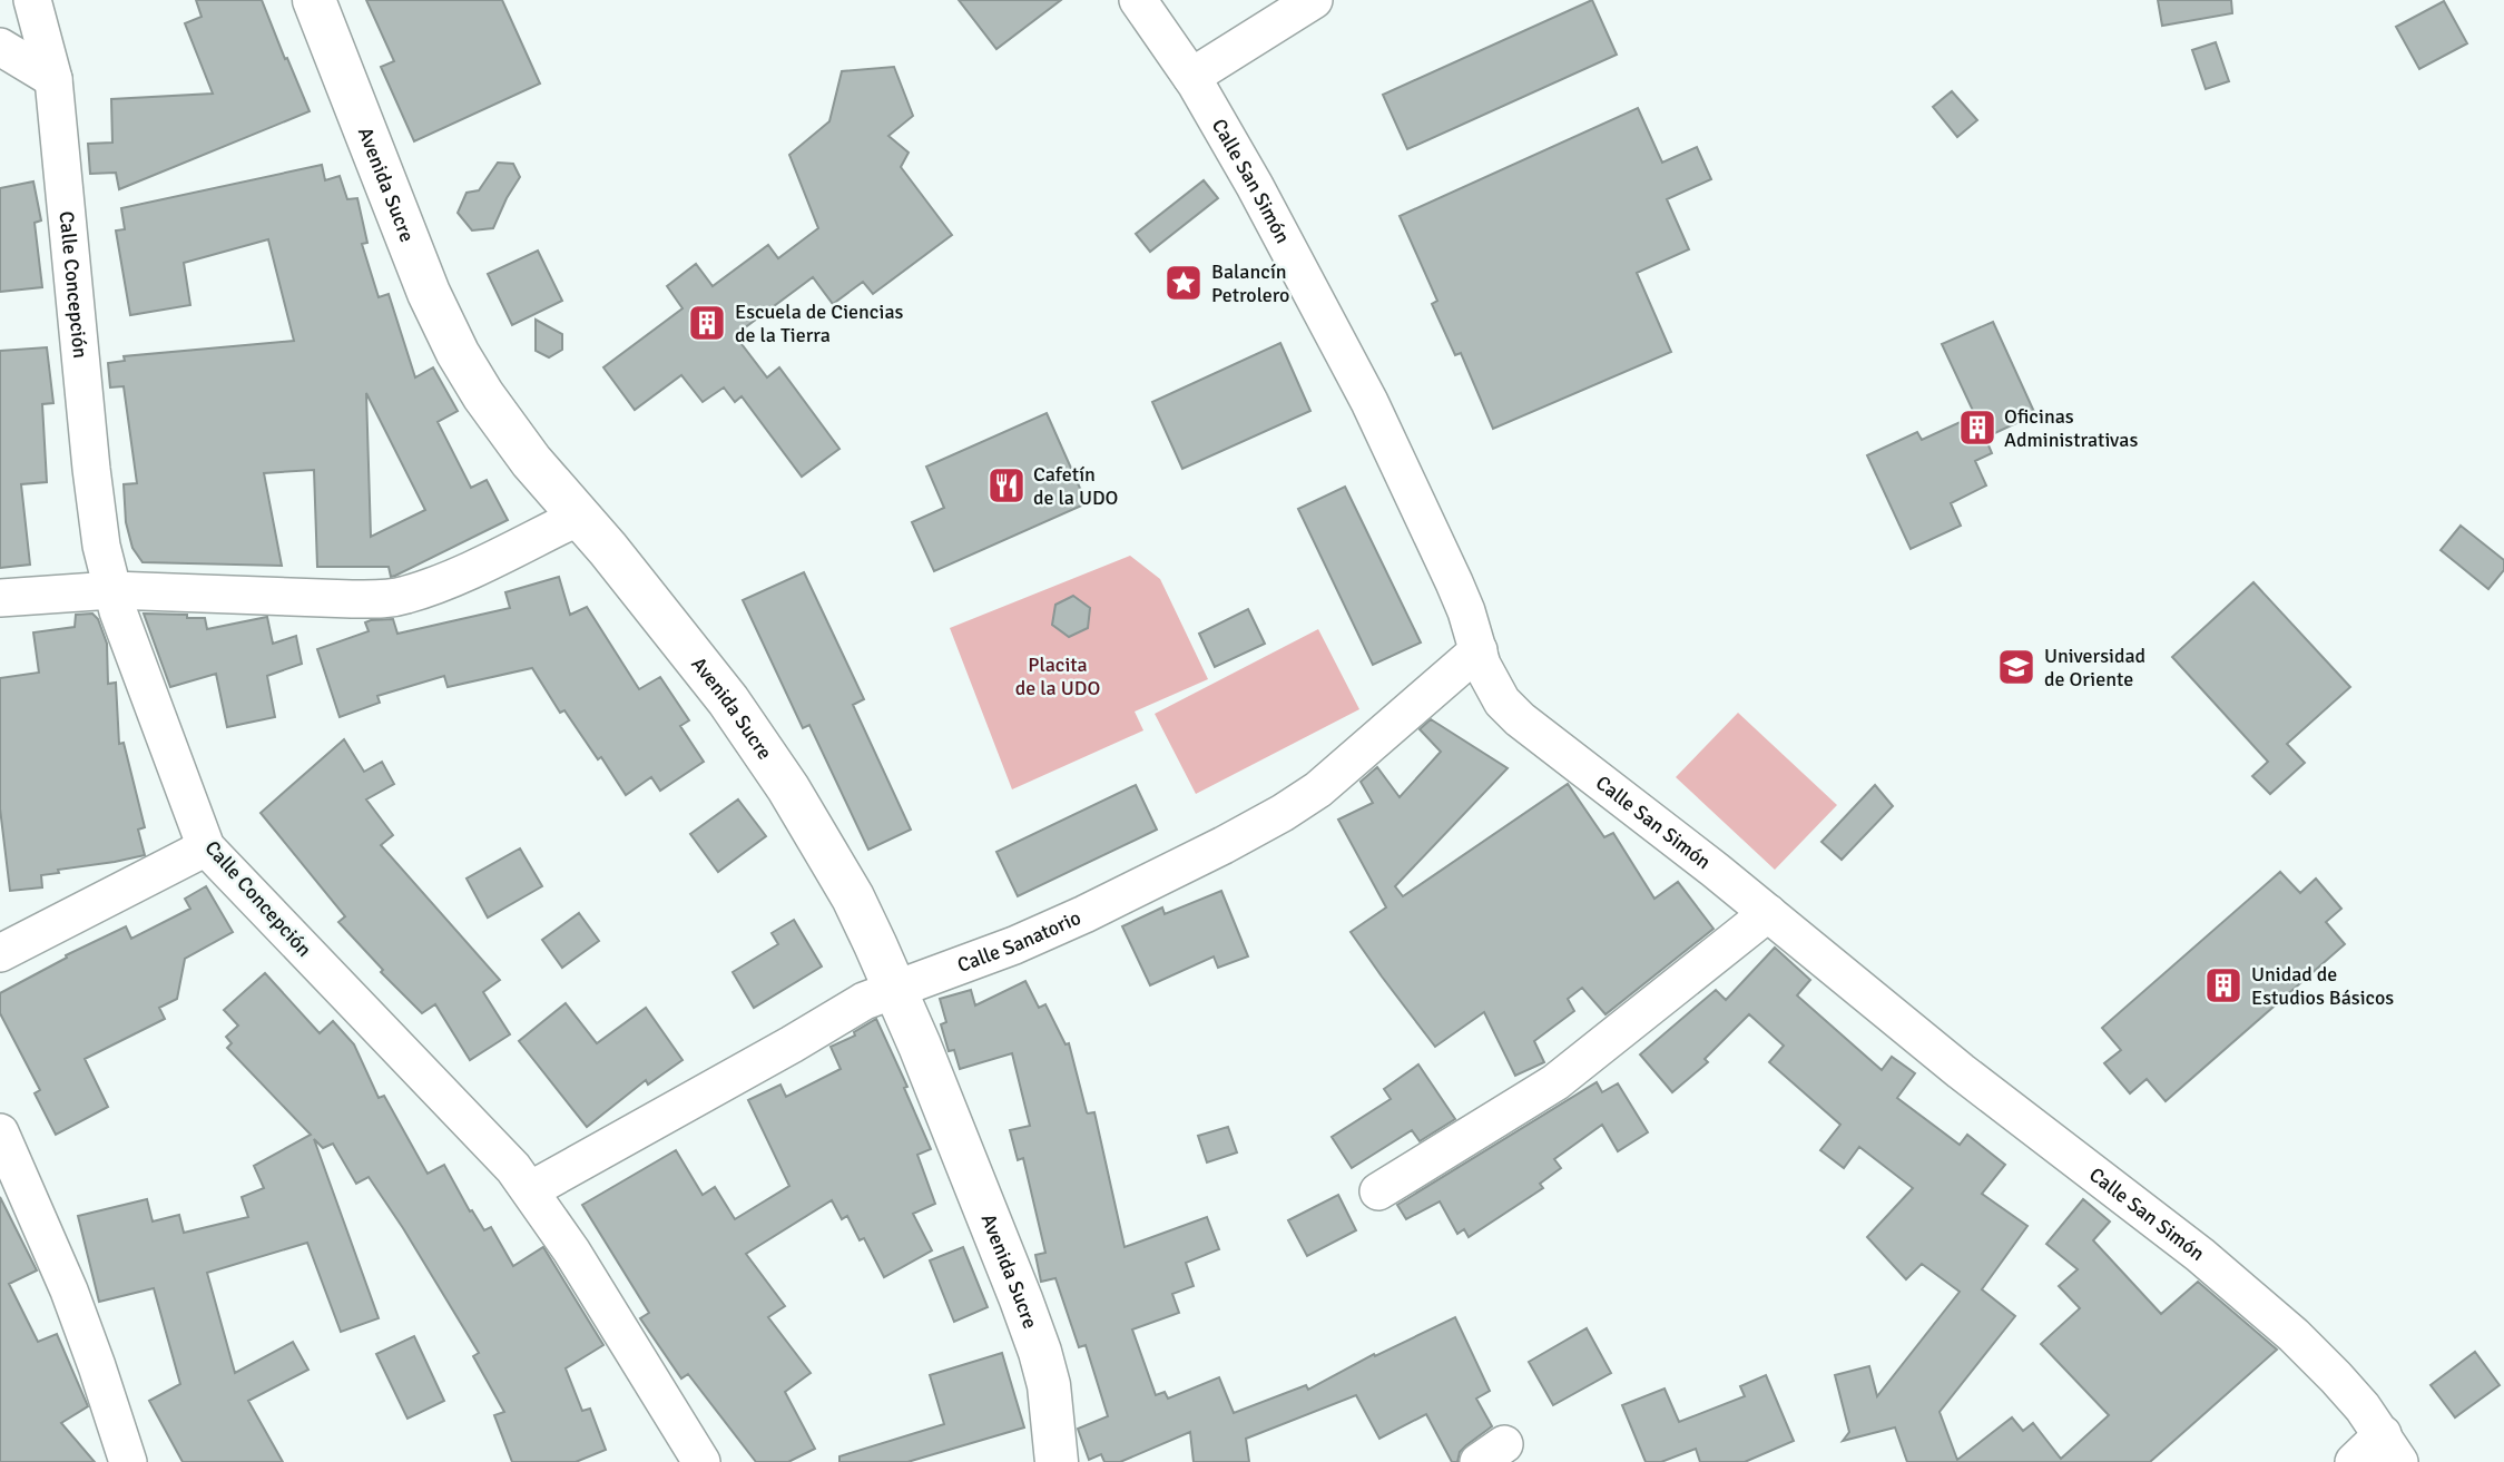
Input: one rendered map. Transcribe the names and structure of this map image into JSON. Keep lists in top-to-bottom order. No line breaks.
{"streets":{"street":["Calle San Simón","Avenida Sucre","Calle Concepción","Calle Sanatorio"]},"crossings":[["Calle San Simón","Calle Sanatorio"],["Avenida Sucre","Calle Sanatorio"],["Calle Concepción","Calle Sanatorio"]],"parks":["Placita de la UDO"],"places":{"place":["Balancín Petrolero"],"building":["Escuela de Ciencias de la Tierra","Oficinas Administrativas","Unidad de Estudios Básicos"],"restaurant":["Cafetín de la UDO"],"school or university":["Universidad de Oriente"]}}
